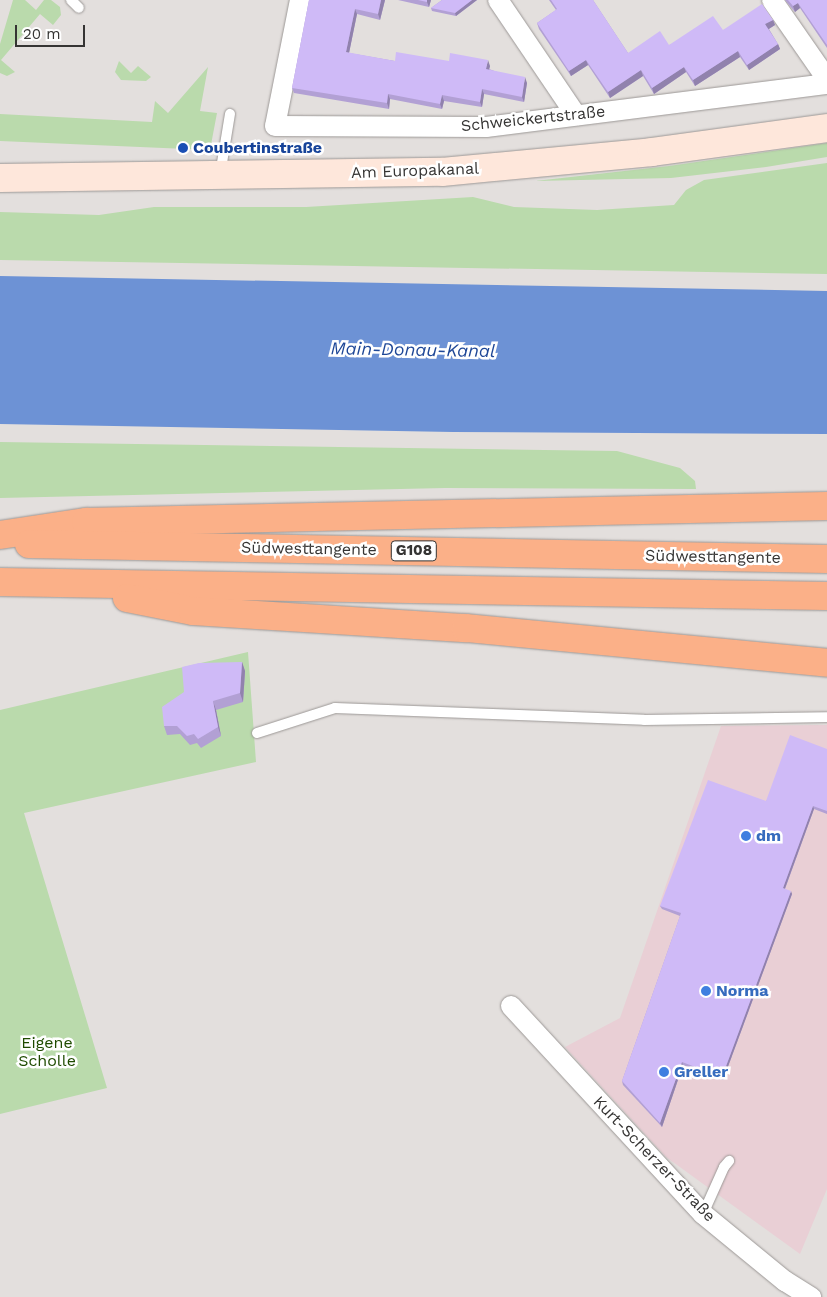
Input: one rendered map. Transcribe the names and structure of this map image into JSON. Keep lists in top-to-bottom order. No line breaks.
{"streets":{"highway":["Südwesttangente","G108"],"main road":["Am Europakanal"],"street":["Schweickertstraße","Kurt-Scherzer-Straße"]},"water":["Main-Donau-Kanal"],"parks":["Eigene Scholle"],"places":["Coubertinstraße","dm","Norma","Greller"],"scale_bar":"20 m"}
